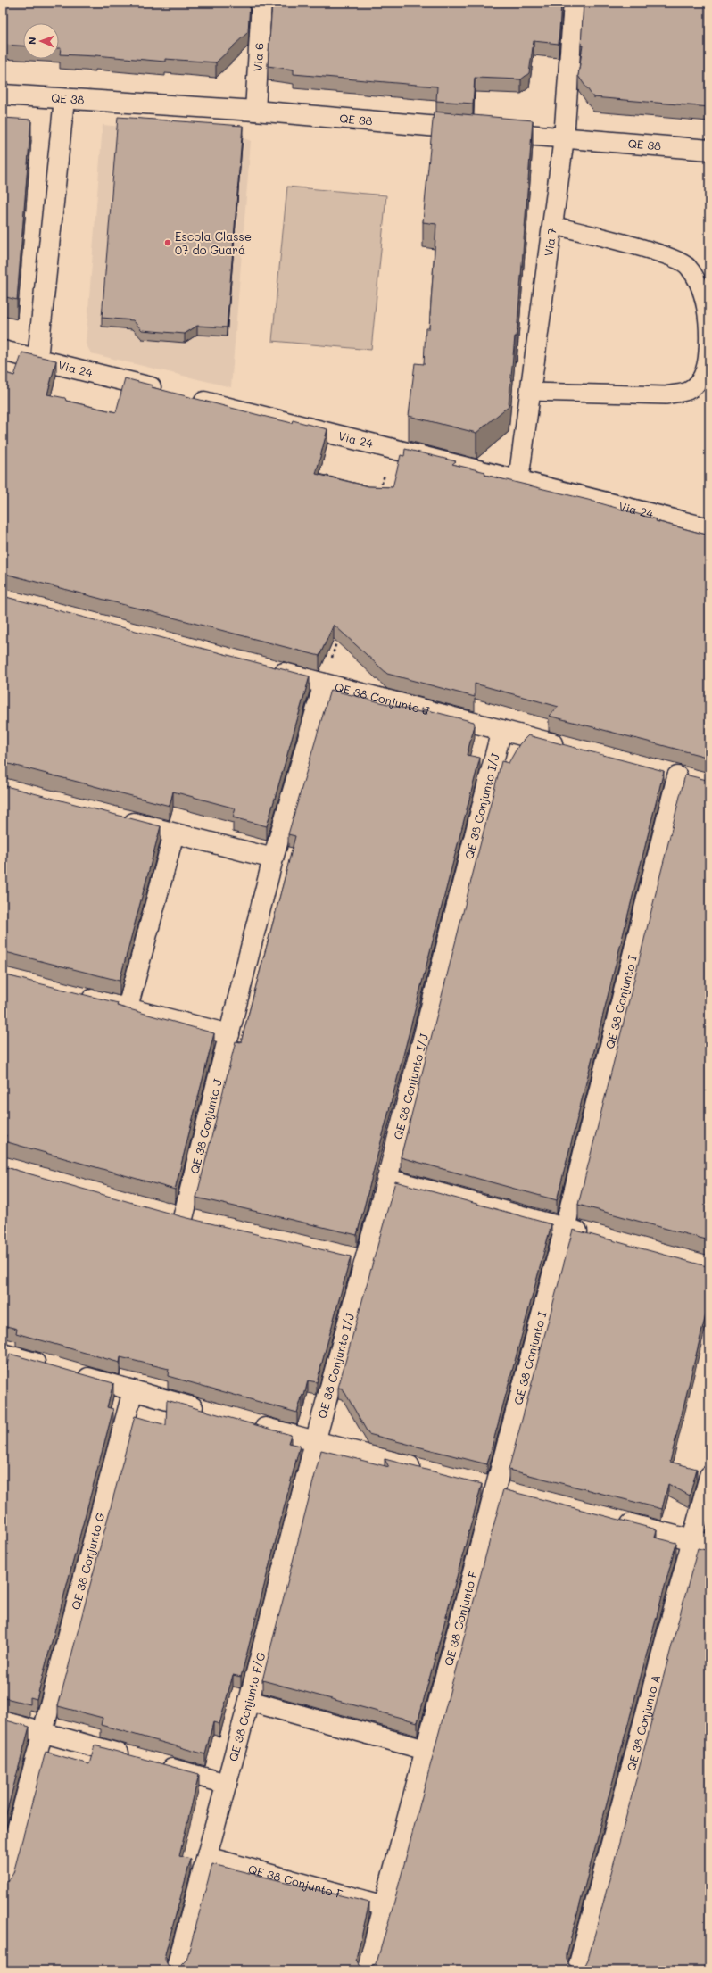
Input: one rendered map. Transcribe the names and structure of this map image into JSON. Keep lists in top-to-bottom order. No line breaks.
{"streets":{"street":["Via 6","QE 38","Via 7","Via 24","QE 38 Conjunto J","QE 38 Conjunto I/J","QE 38 Conjunto I","QE 38 Conjunto G","QE 38 Conjunto F","QE 38 Conjunto F/G","QE 38 Conjunto A"]},"crossings":[["Via 6","QE 38"],["QE 38","Via 7"],["Via 7","Via 24"],["QE 38 Conjunto J","QE 38 Conjunto I/J"],["QE 38 Conjunto I/J","QE 38 Conjunto F/G"],["QE 38 Conjunto I","QE 38 Conjunto F"],["QE 38 Conjunto F","QE 38 Conjunto F/G"]],"places":["Escola Classe 07 do Guará"],"north":"left"}
